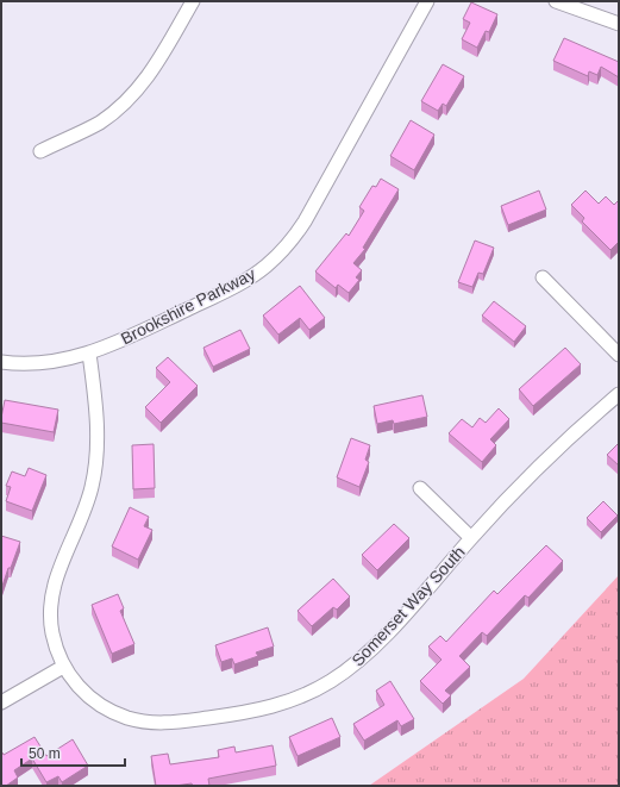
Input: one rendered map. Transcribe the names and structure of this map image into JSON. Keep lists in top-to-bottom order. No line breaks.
{"streets":{"street":["Brookshire Parkway","Somerset Way South"]},"crossings":[["Brookshire Parkway","Somerset Way South"]],"scale_bar":"50 m"}
